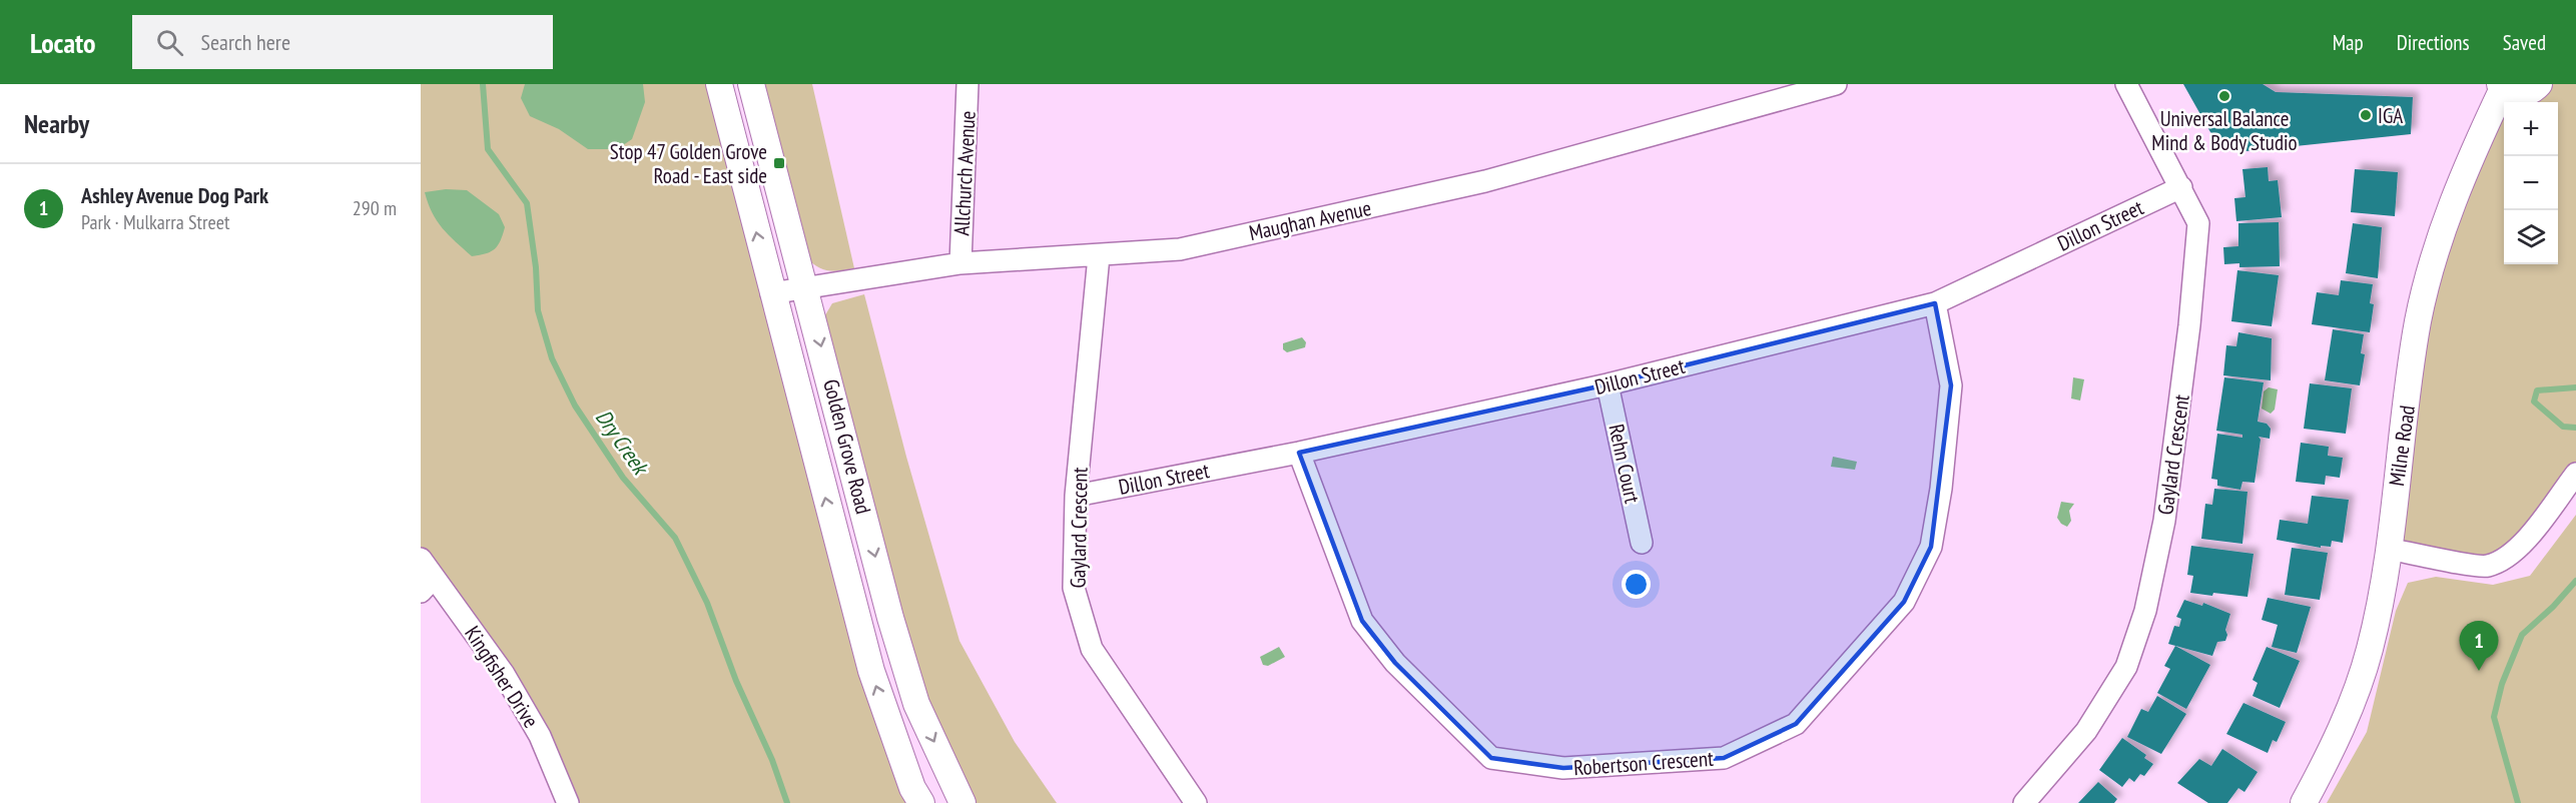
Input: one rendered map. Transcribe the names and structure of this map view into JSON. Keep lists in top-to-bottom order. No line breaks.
{"streets":{"main road":["Milne Road","Golden Grove Road"],"street":["Allchurch Avenue","Maughan Avenue","Dillon Street","Gaylard Crescent","Rehn Court","Kingfisher Drive","Robertson Crescent"]},"crossings":[["Allchurch Avenue","Maughan Avenue"],["Maughan Avenue","Golden Grove Road"],["Maughan Avenue","Gaylard Crescent"],["Dillon Street","Gaylard Crescent"],["Dillon Street","Rehn Court"],["Dillon Street","Robertson Crescent"]],"water":["Dry Creek"],"places":{"other":["Universal Balance Mind & Body Studio","IGA"],"transit":["Stop 47 Golden Grove Road - East side"]},"page":{"header":"Locato","search":"Search here","nav":["Map","Directions","Saved"],"heading":"Nearby","map_buttons":["+","−"],"list":[{"mark":"1","name":"Ashley Avenue Dog Park","note":"Park · Mulkarra Street","value":"290 m"}],"pins":"1"}}
